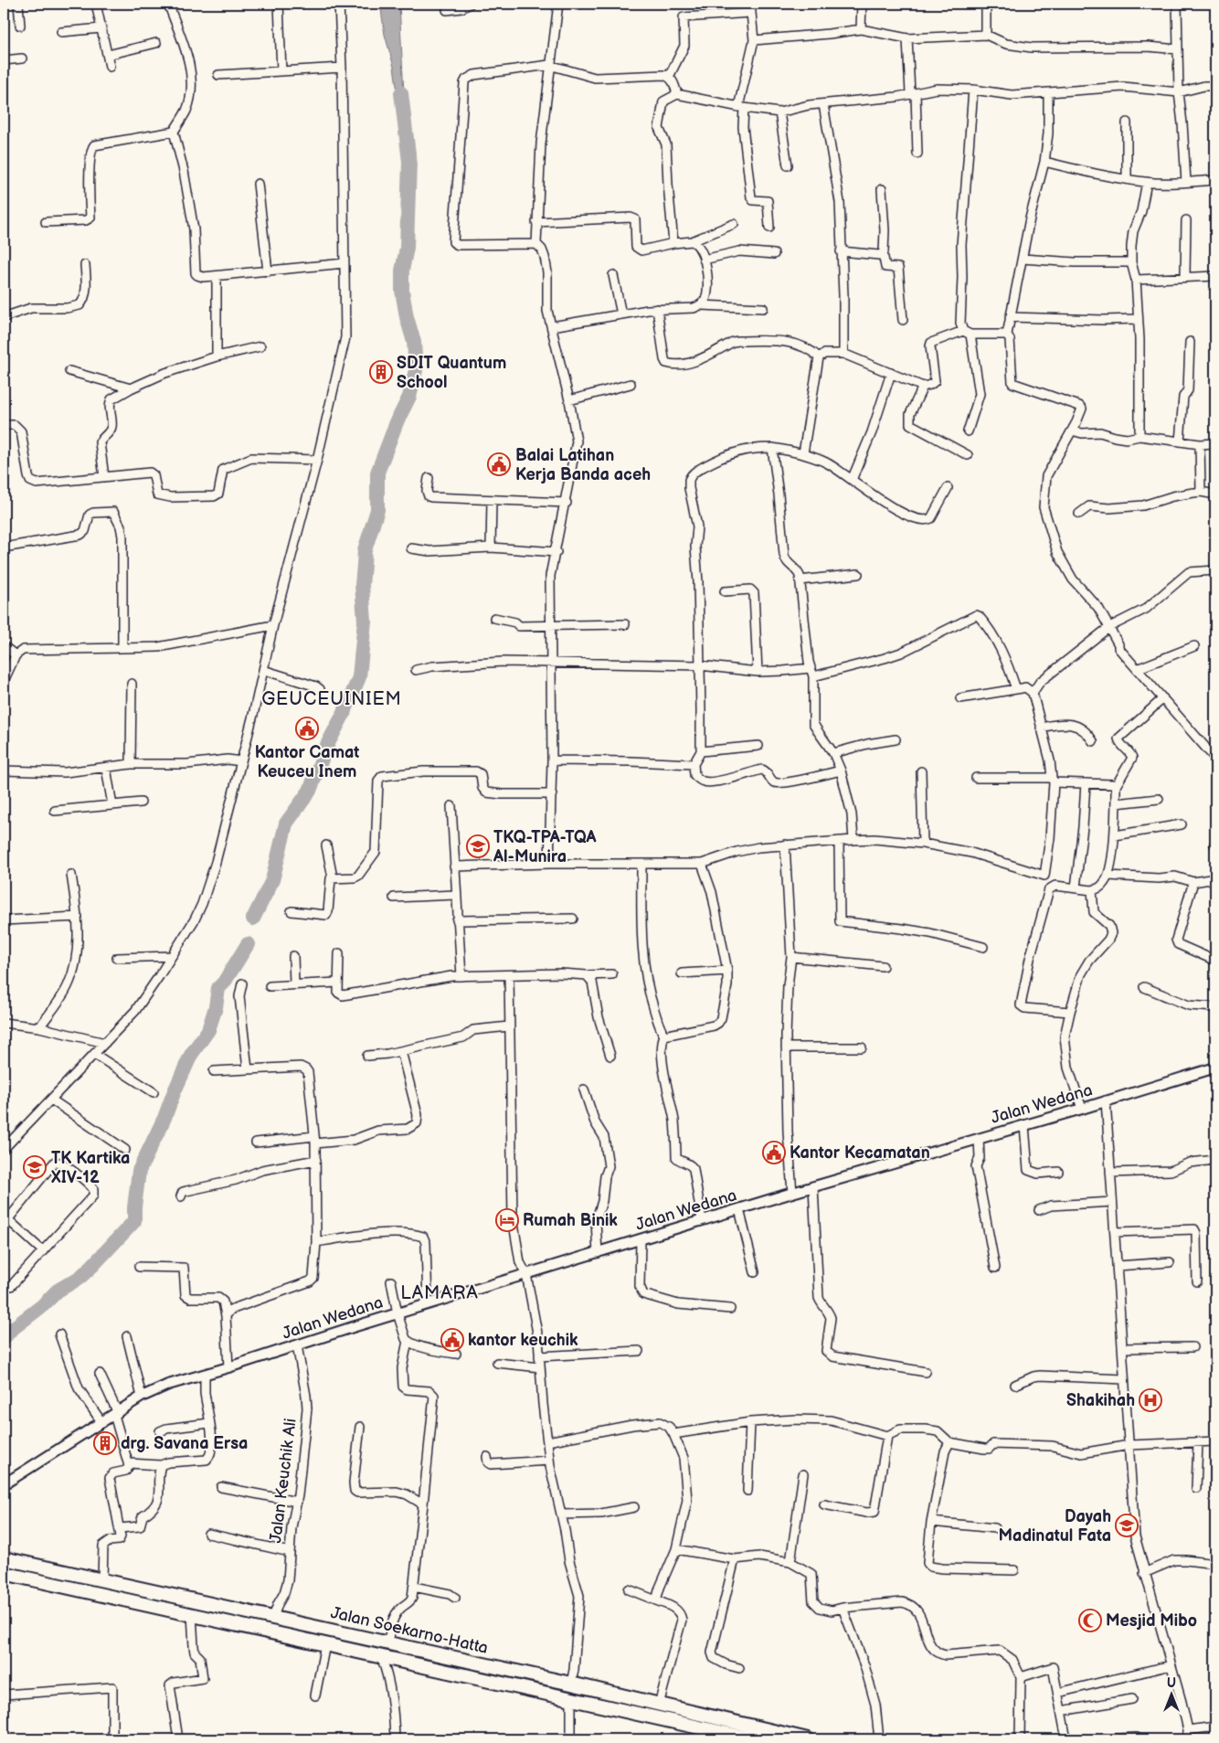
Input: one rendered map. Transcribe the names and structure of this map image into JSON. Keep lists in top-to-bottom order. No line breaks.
{"streets":{"highway":["Jalan Soekarno-Hatta"],"street":["Jalan Wedana","Jalan Keuchik Ali"]},"crossings":[["Jalan Wedana","Jalan Keuchik Ali"],["Jalan Keuchik Ali","Jalan Soekarno-Hatta"]],"districts":["GEUCEUINIEM","LAMARA"],"places":{"building":["SDIT Quantum School","drg. Savana Ersa"],"public building":["Balai Latihan Kerja Banda aceh","Kantor Camat Keuceu Inem","Kantor Kecamatan","kantor keuchik"],"school or university":["TKQ-TPA-TQA Al-Munira","TK Kartika XIV-12","Dayah Madinatul Fata"],"hotel":["Rumah Binik"],"hospital":["Shakihah"],"mosque":["Mesjid Mibo"]},"north":"top"}
